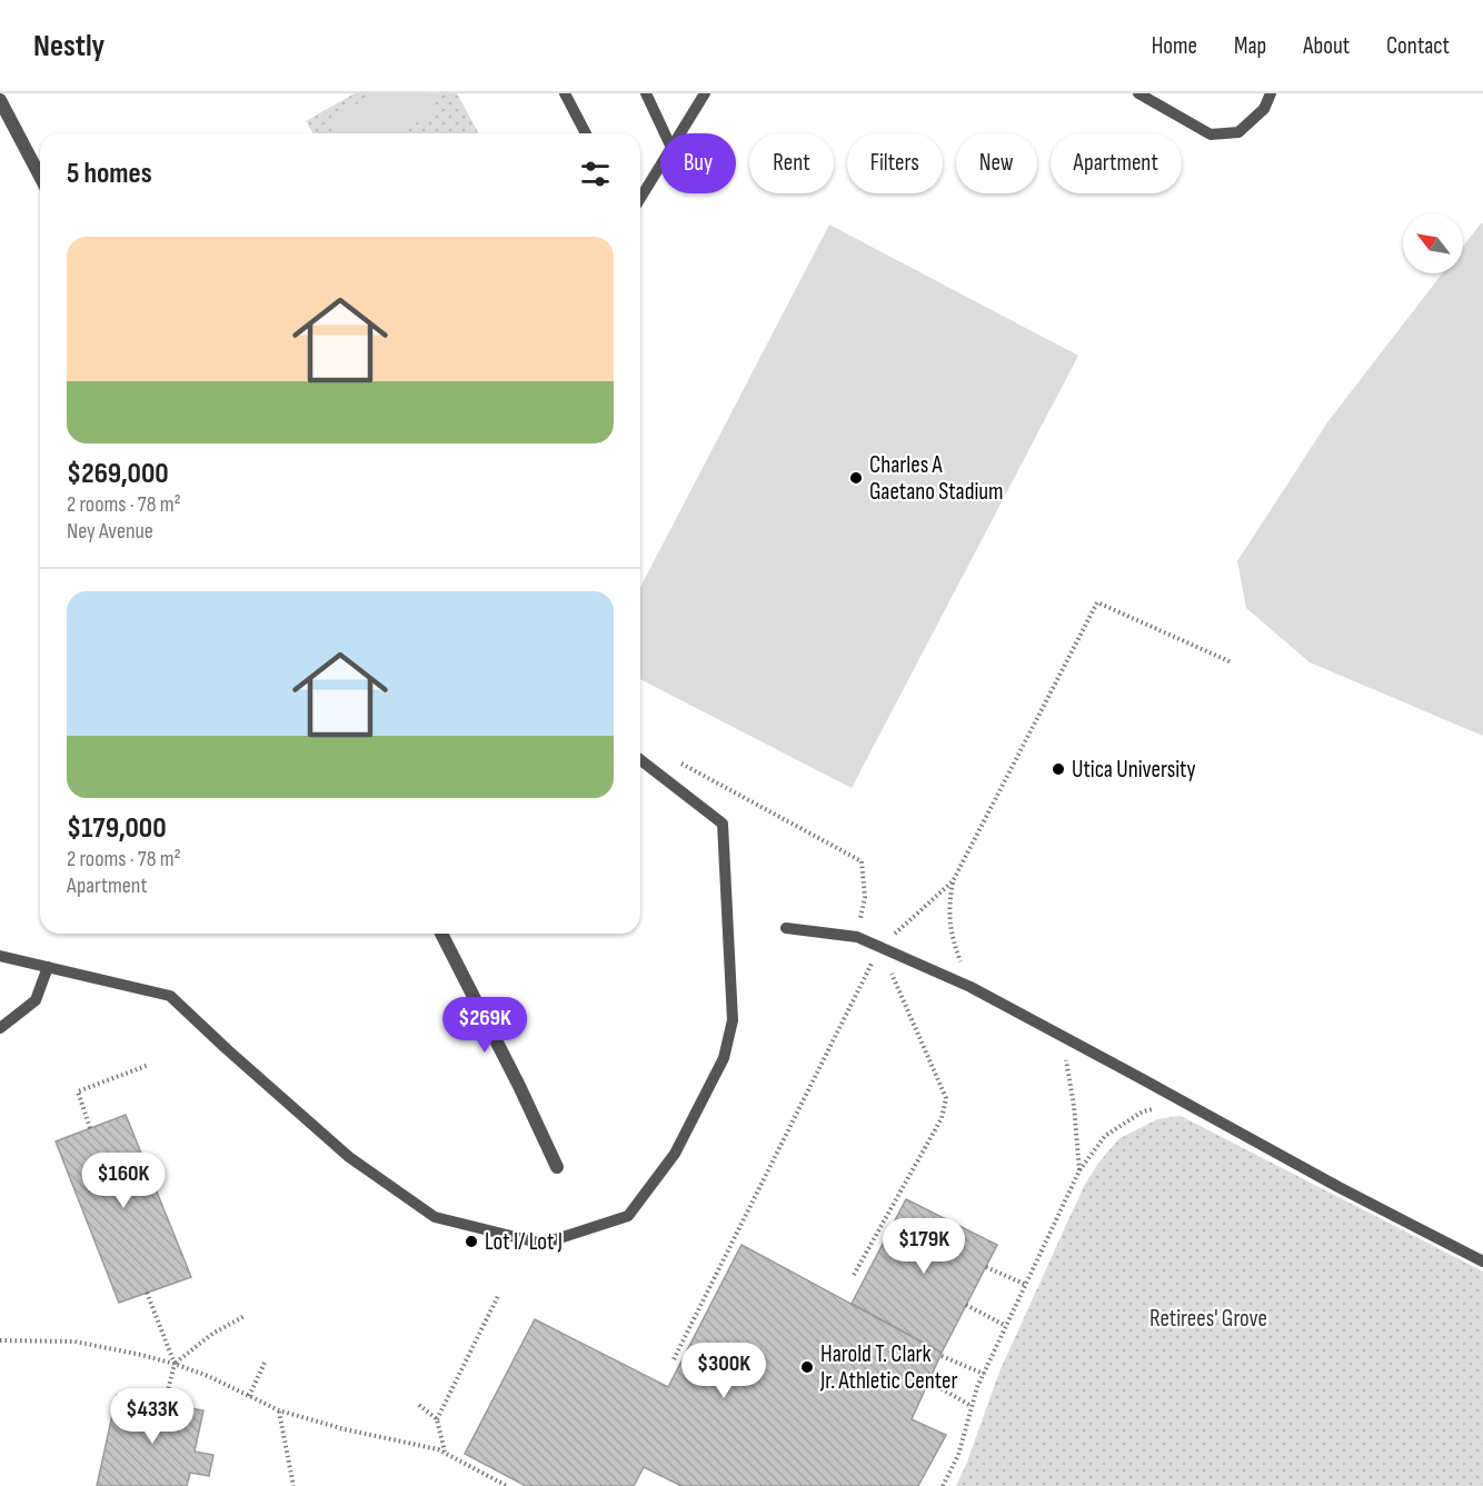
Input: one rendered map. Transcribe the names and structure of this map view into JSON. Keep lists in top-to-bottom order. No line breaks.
{"parks":["Retirees' Grove"],"places":["Charles A Gaetano Stadium","Utica University","Lot I/ Lot J","Harold T. Clark Jr. Athletic Center"],"north":"top left","page":{"header":"Nestly","nav":["Home","Map","About","Contact"],"chip":["Buy","Rent","Filters","New","Apartment"],"heading":"5 homes","list":[{"name":"$269,000","note":"2 rooms · 78 m² · Ney Avenue"},{"name":"$179,000","note":"2 rooms · 78 m² · Apartment"}],"price":["$269K","$160K","$179K","$300K","$433K"]}}
